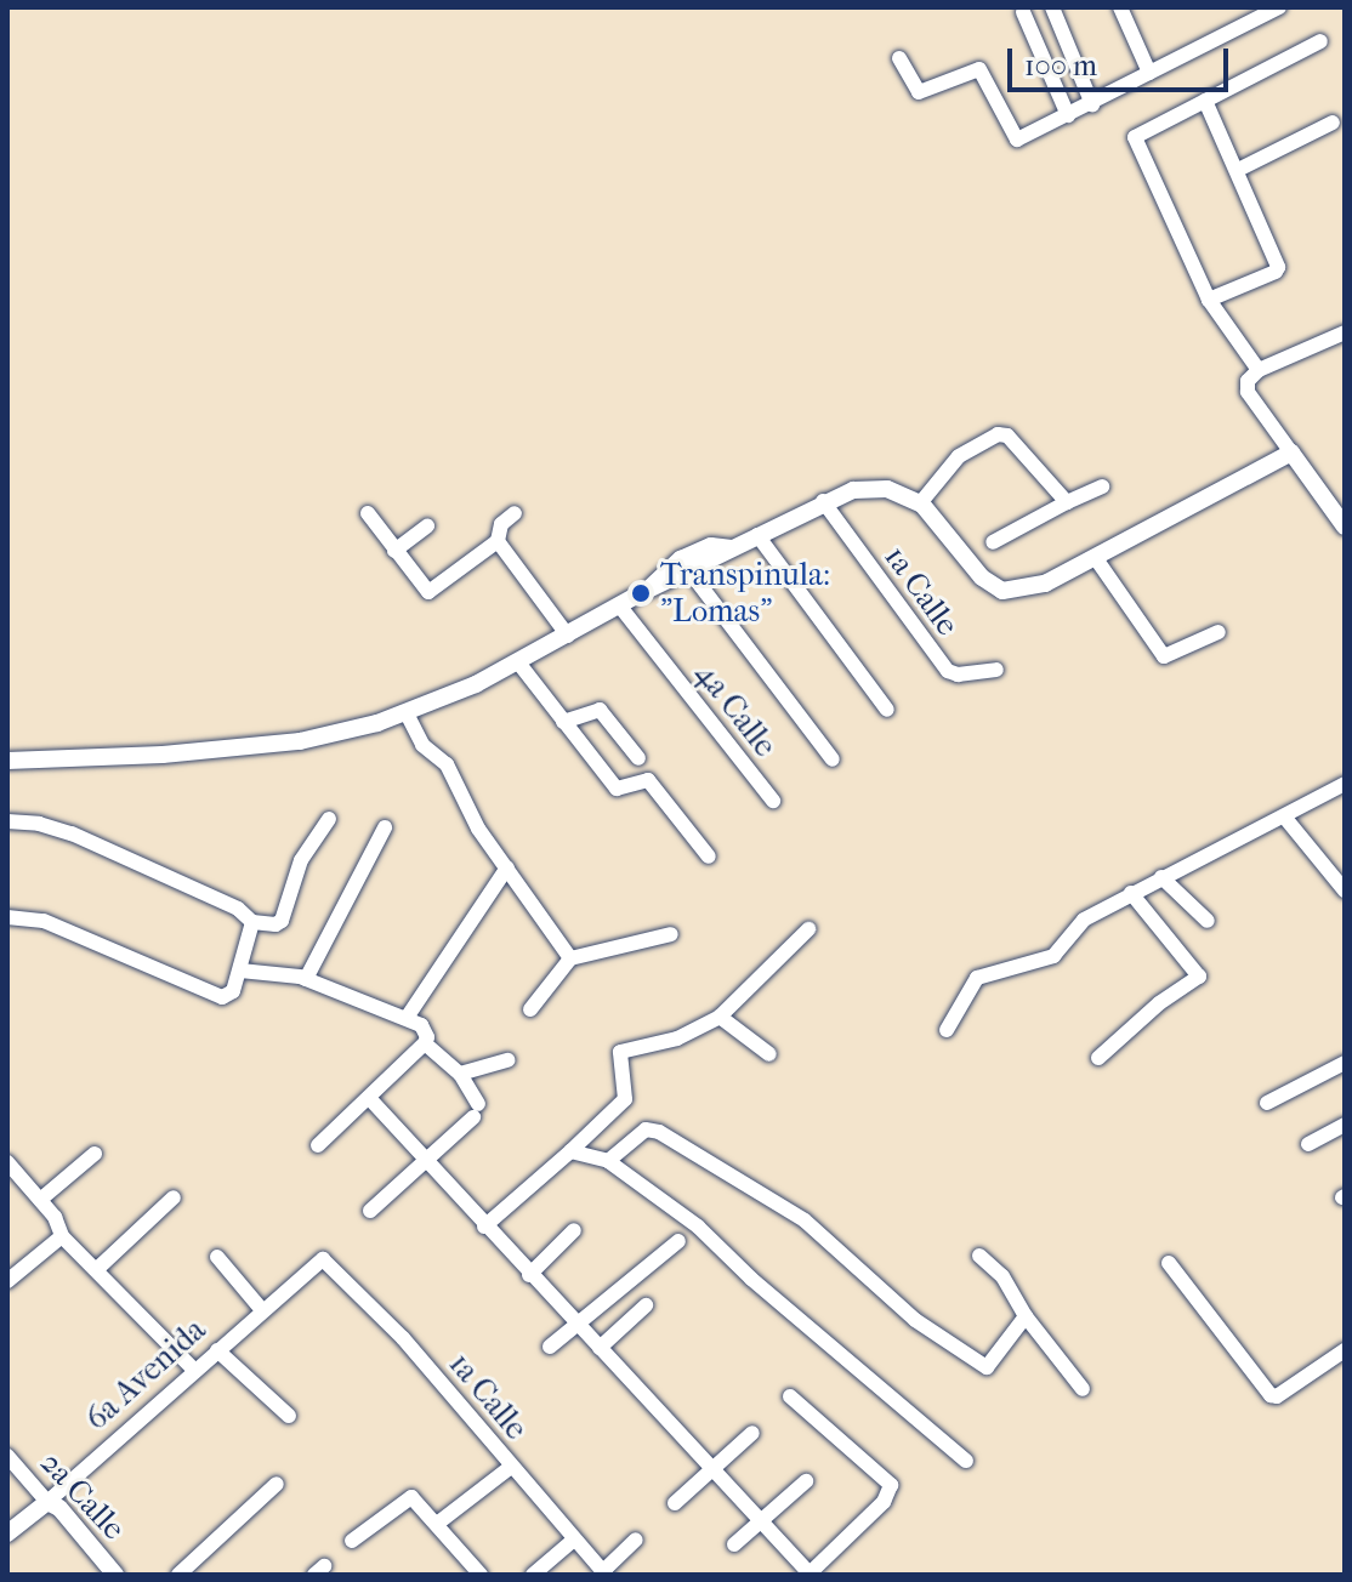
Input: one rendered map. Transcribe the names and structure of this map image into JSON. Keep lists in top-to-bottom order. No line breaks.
{"streets":{"street":["1a Calle","4a Calle","6a Avenida","2a Calle"]},"crossings":[["1a Calle","6a Avenida"],["6a Avenida","2a Calle"]],"places":["Transpinula: \"Lomas\""],"scale_bar":"100 m"}
